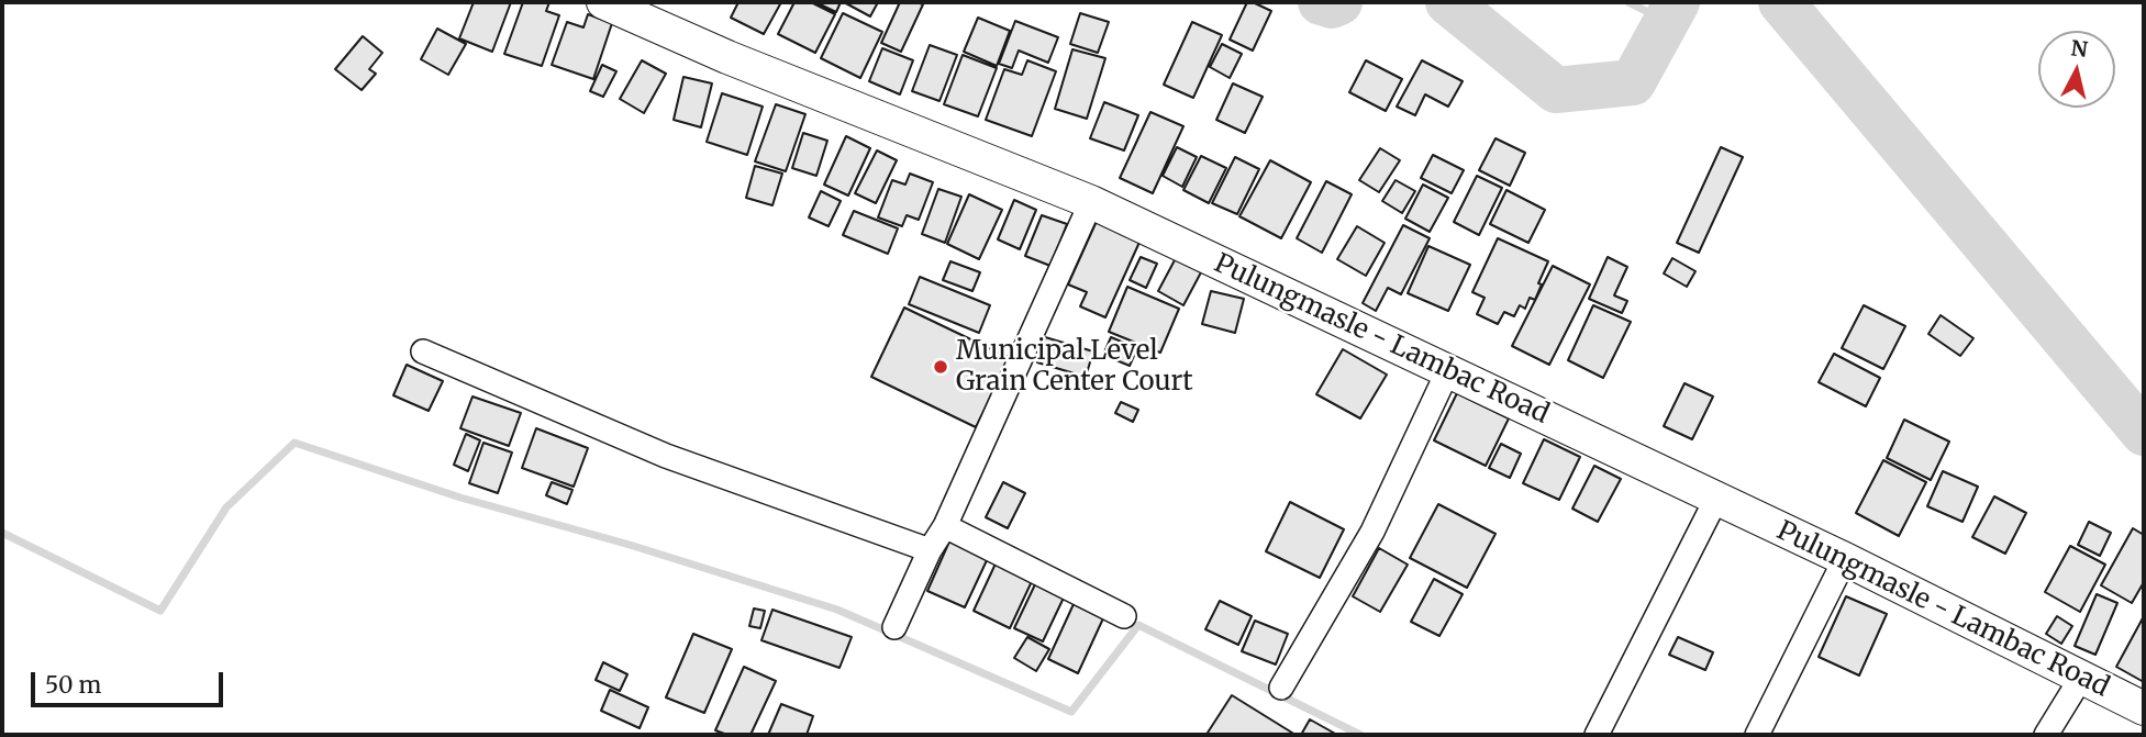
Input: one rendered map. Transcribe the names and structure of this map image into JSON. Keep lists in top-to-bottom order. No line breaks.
{"streets":{"street":["Pulungmasle - Lambac Road"]},"places":["Municipal Level Grain Center Court"],"scale_bar":"50 m","north":"top"}
